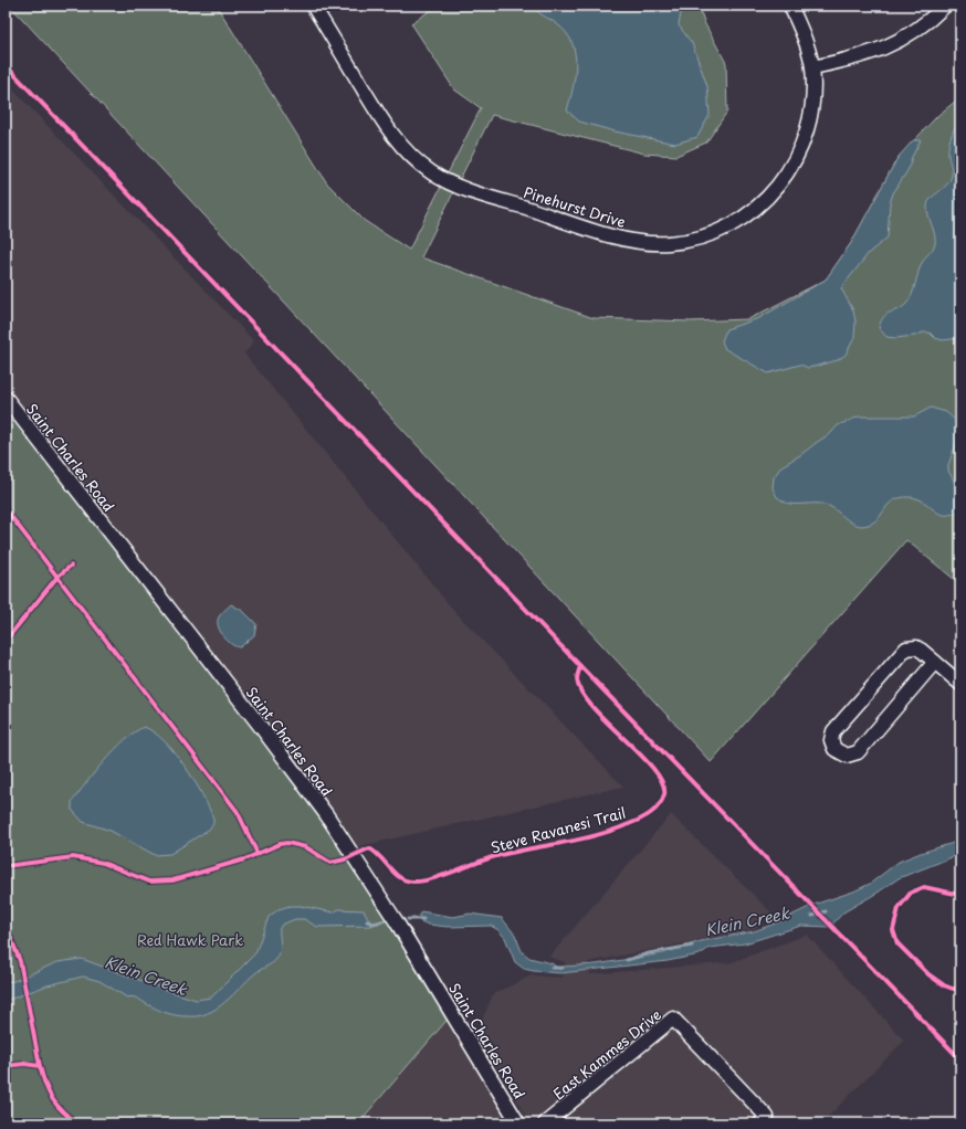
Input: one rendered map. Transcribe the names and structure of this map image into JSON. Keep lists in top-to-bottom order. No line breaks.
{"streets":{"street":["Pinehurst Drive","Saint Charles Road","East Kammes Drive"],"cycle path":["Steve Ravanesi Trail"]},"water":["Klein Creek"],"parks":["Red Hawk Park"]}
